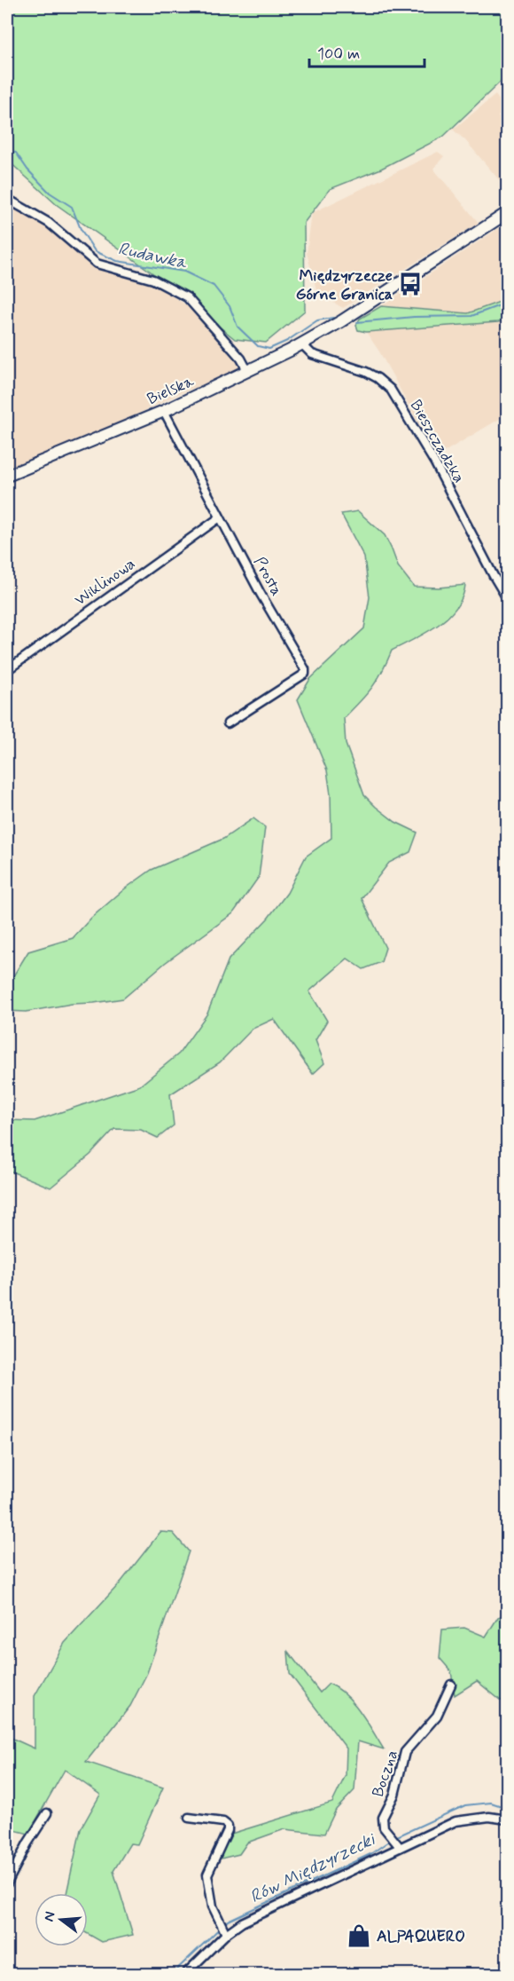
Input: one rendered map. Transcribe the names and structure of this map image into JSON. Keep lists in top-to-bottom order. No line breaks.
{"streets":{"street":["Bielska","Bieszczadzka","Prosta","Wiklinowa","Boczna"]},"crossings":[["Bielska","Bieszczadzka"],["Bielska","Prosta"],["Prosta","Wiklinowa"]],"water":["Rudawka","Rów Międzyrzecki"],"places":{"bus stop":["Międzyrzecze Górne Granica"],"shop":["ALPAQUERO"]},"scale_bar":"100 m","north":"left"}
